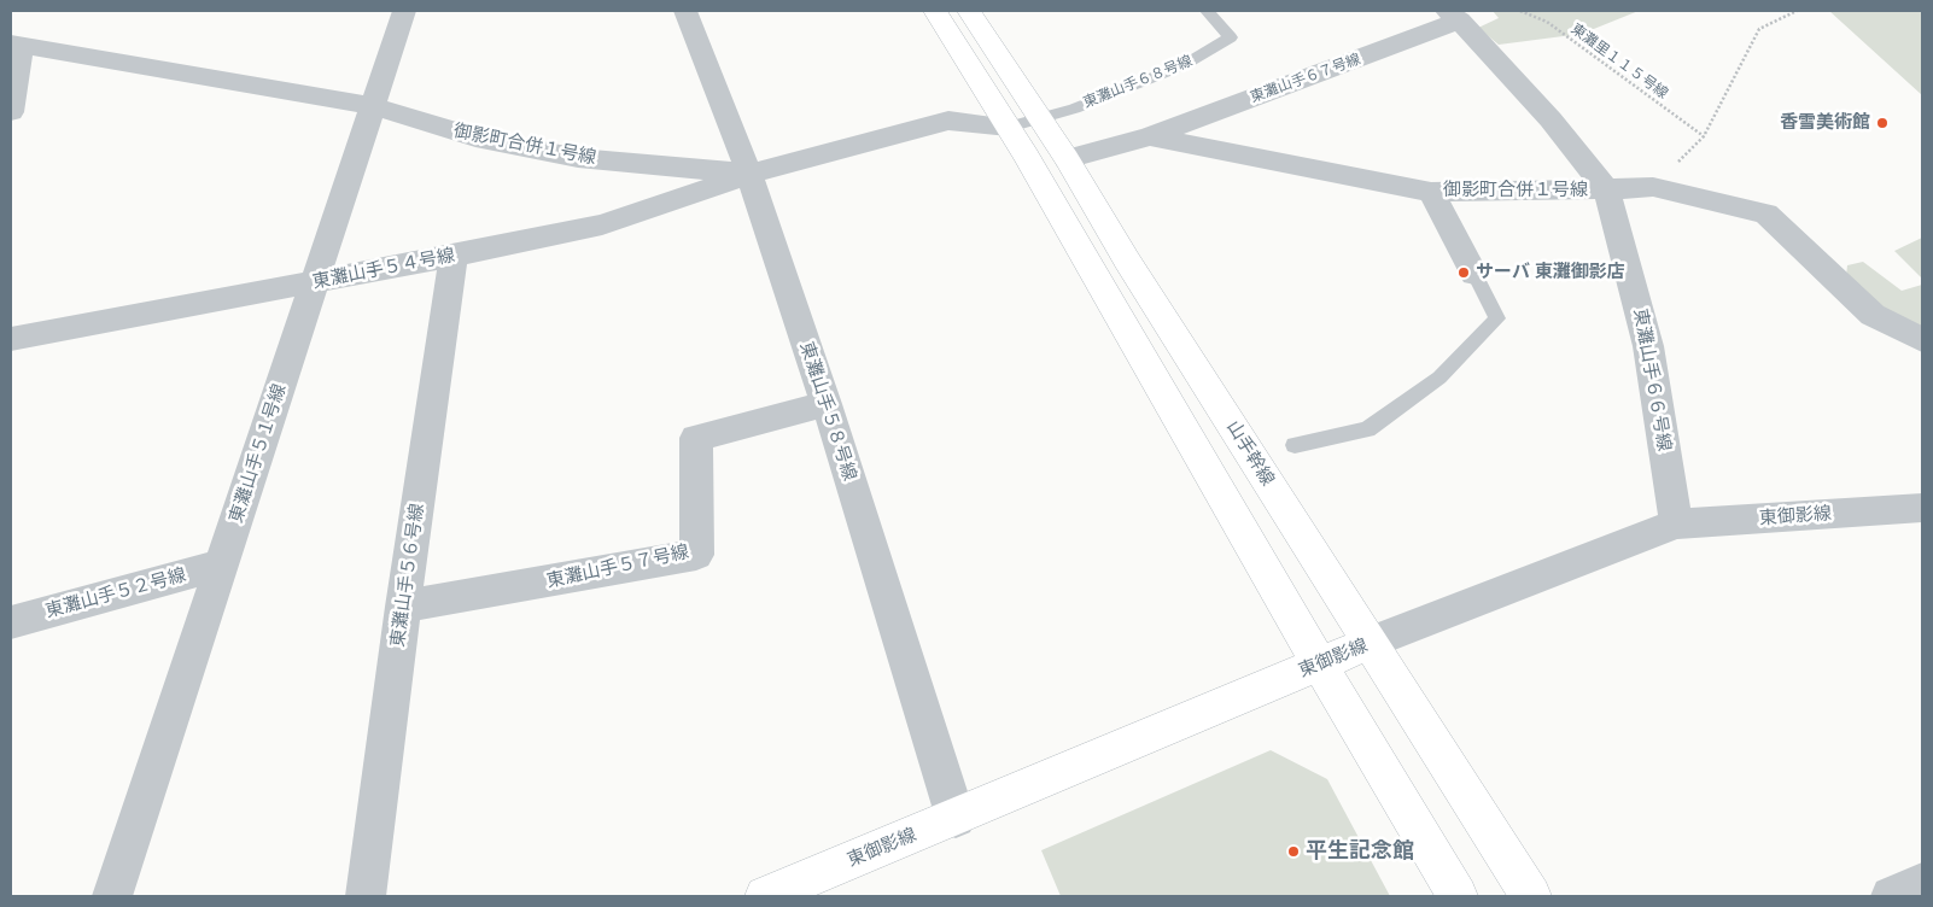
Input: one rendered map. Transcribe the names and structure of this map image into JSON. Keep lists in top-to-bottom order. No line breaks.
{"streets":{"street":["東灘山手６７号線","御影町合併１号線","東灘山手５４号線","東灘山手６６号線","東灘山手５８号線","東灘山手５１号線","山手幹線","東御影線","東灘山手５７号線","東灘山手５６号線","東灘山手５２号線"],"lane":["東灘山手６８号線"],"path":["東灘里１１５号線"]},"crossings":[["東灘山手６７号線","御影町合併１号線"],["東灘山手６７号線","東灘山手６６号線"],["東灘山手６８号線","御影町合併１号線"],["東灘山手６８号線","山手幹線"],["御影町合併１号線","東灘山手５４号線"],["御影町合併１号線","東灘山手６６号線"],["御影町合併１号線","東灘山手５８号線"],["御影町合併１号線","東灘山手５１号線"],["御影町合併１号線","山手幹線"],["東灘山手５４号線","東灘山手５８号線"],["東灘山手５４号線","東灘山手５１号線"],["東灘山手５４号線","東灘山手５６号線"],["東灘山手６６号線","東御影線"],["東灘山手５８号線","東御影線"],["東灘山手５８号線","東灘山手５７号線"],["東灘山手５１号線","東灘山手５２号線"],["山手幹線","東御影線"],["東灘山手５７号線","東灘山手５６号線"]],"places":["香雪美術館","サーバ 東灘御影店","平生記念館"]}
